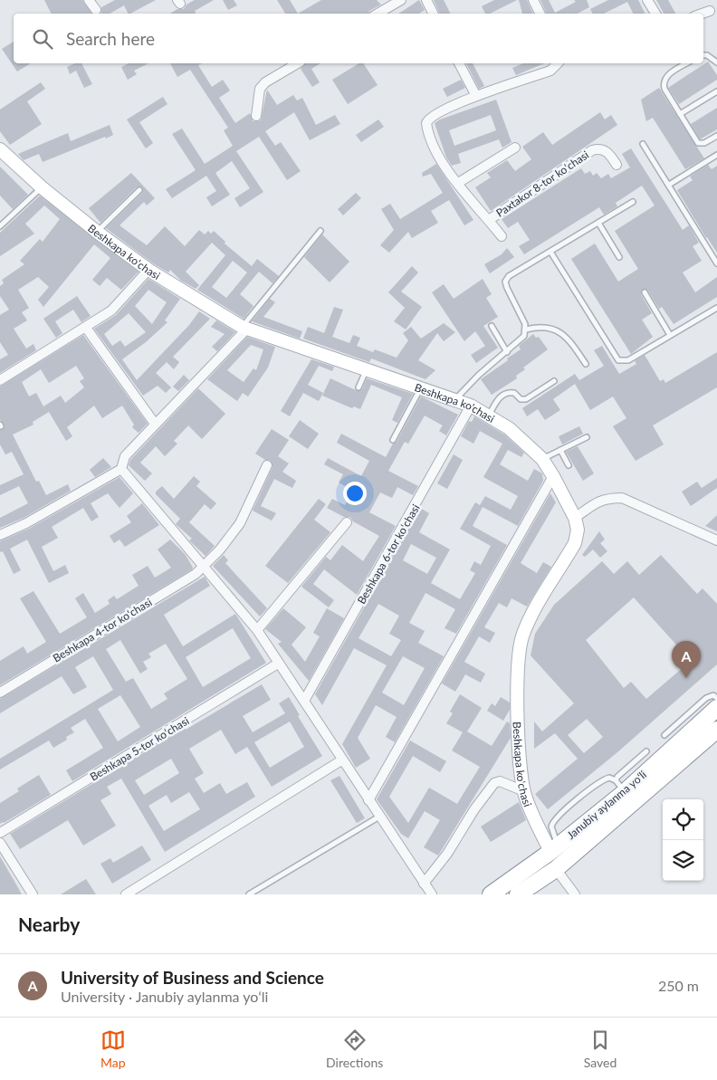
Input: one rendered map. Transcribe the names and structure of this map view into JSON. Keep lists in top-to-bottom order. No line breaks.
{"streets":{"highway":["Janubiy aylanma yoʻli"],"street":["Paxtakor 8-tor koʻchasi","Beshkapa ko'chasi","Beshkapa 6-tor koʻchasi","Beshkapa 4-tor koʻchasi","Beshkapa 5-tor koʻchasi"]},"crossings":[["Beshkapa ko'chasi","Beshkapa 6-tor koʻchasi"],["Beshkapa ko'chasi","Janubiy aylanma yoʻli"]],"page":{"search":"Search here","pins":"A","heading":"Nearby","list":[{"mark":"A","name":"University of Business and Science","note":"University · Janubiy aylanma yoʻli","value":"250 m"}],"nav":["Map","Directions","Saved"]}}
